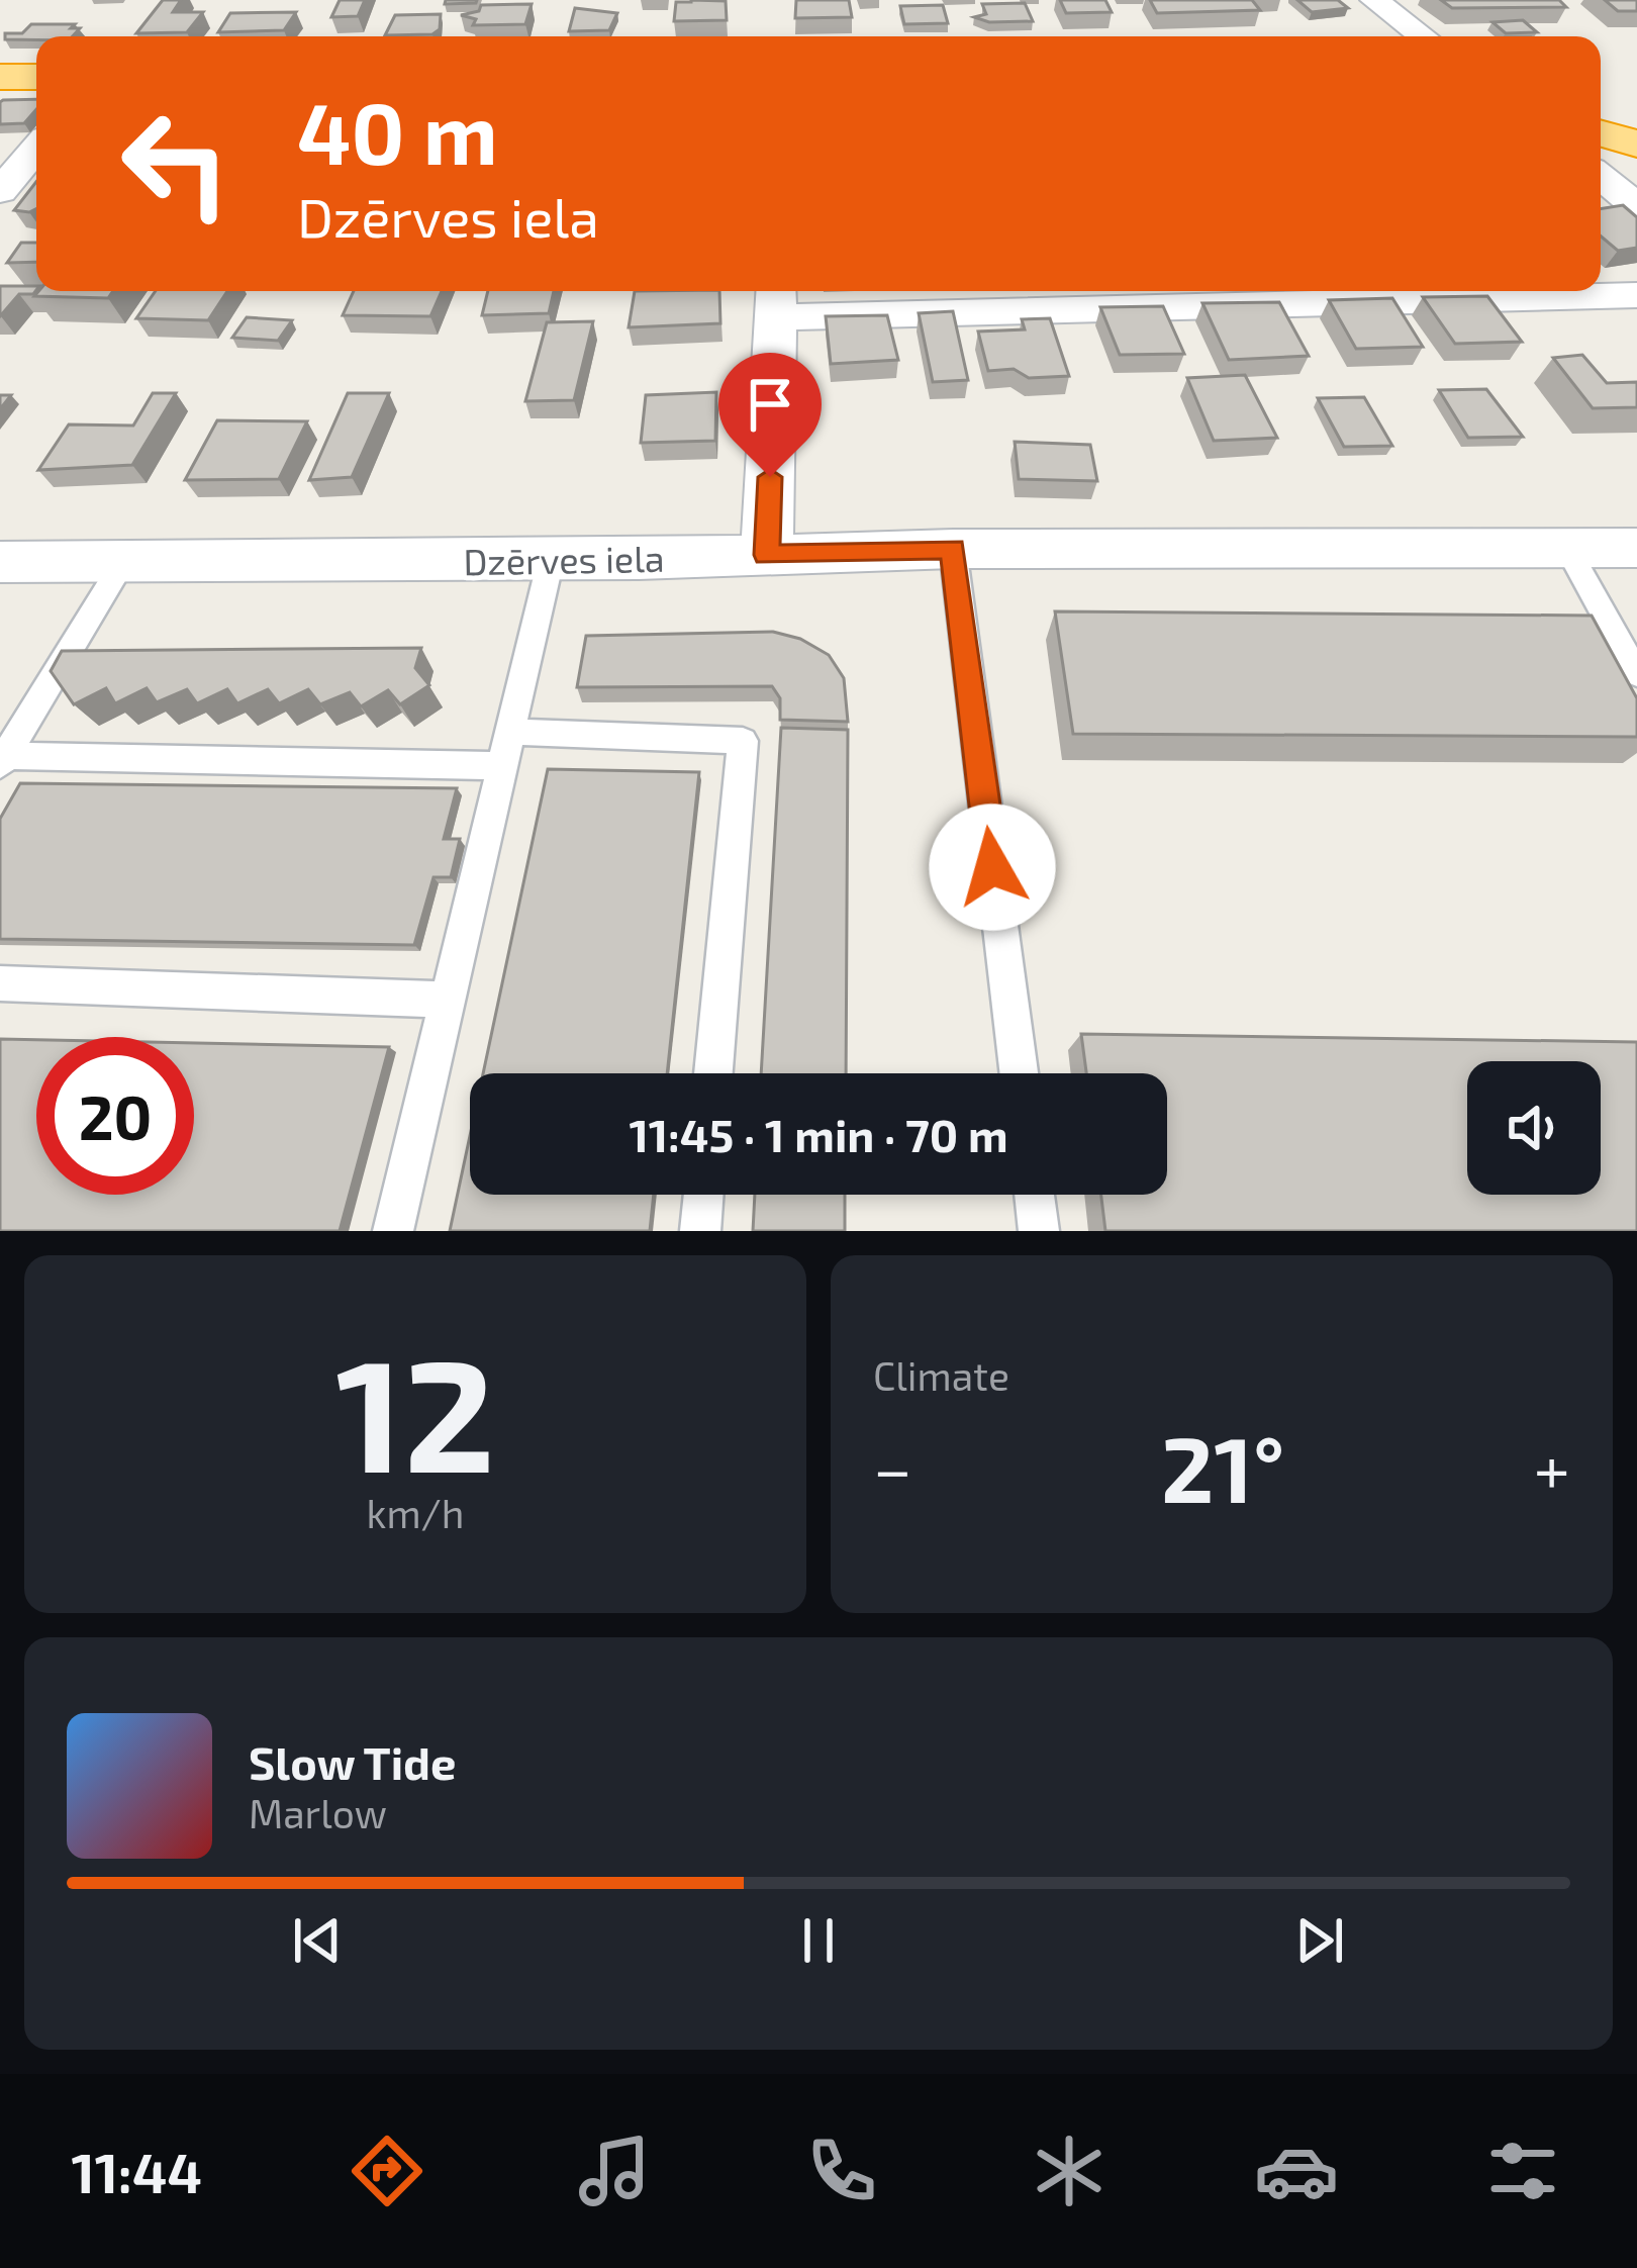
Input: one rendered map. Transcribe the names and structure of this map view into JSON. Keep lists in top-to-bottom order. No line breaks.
{"streets":{"street":["Dzērves iela"]},"page":{"turn":["40 m","Dzērves iela"],"limit":"20","trip":"11:45 · 1 min · 70 m","tile":[["12","km/h"],"Climate"],"heat":["−","21°","+"],"song":["Slow Tide","Marlow"],"tabs":"11:44"}}
